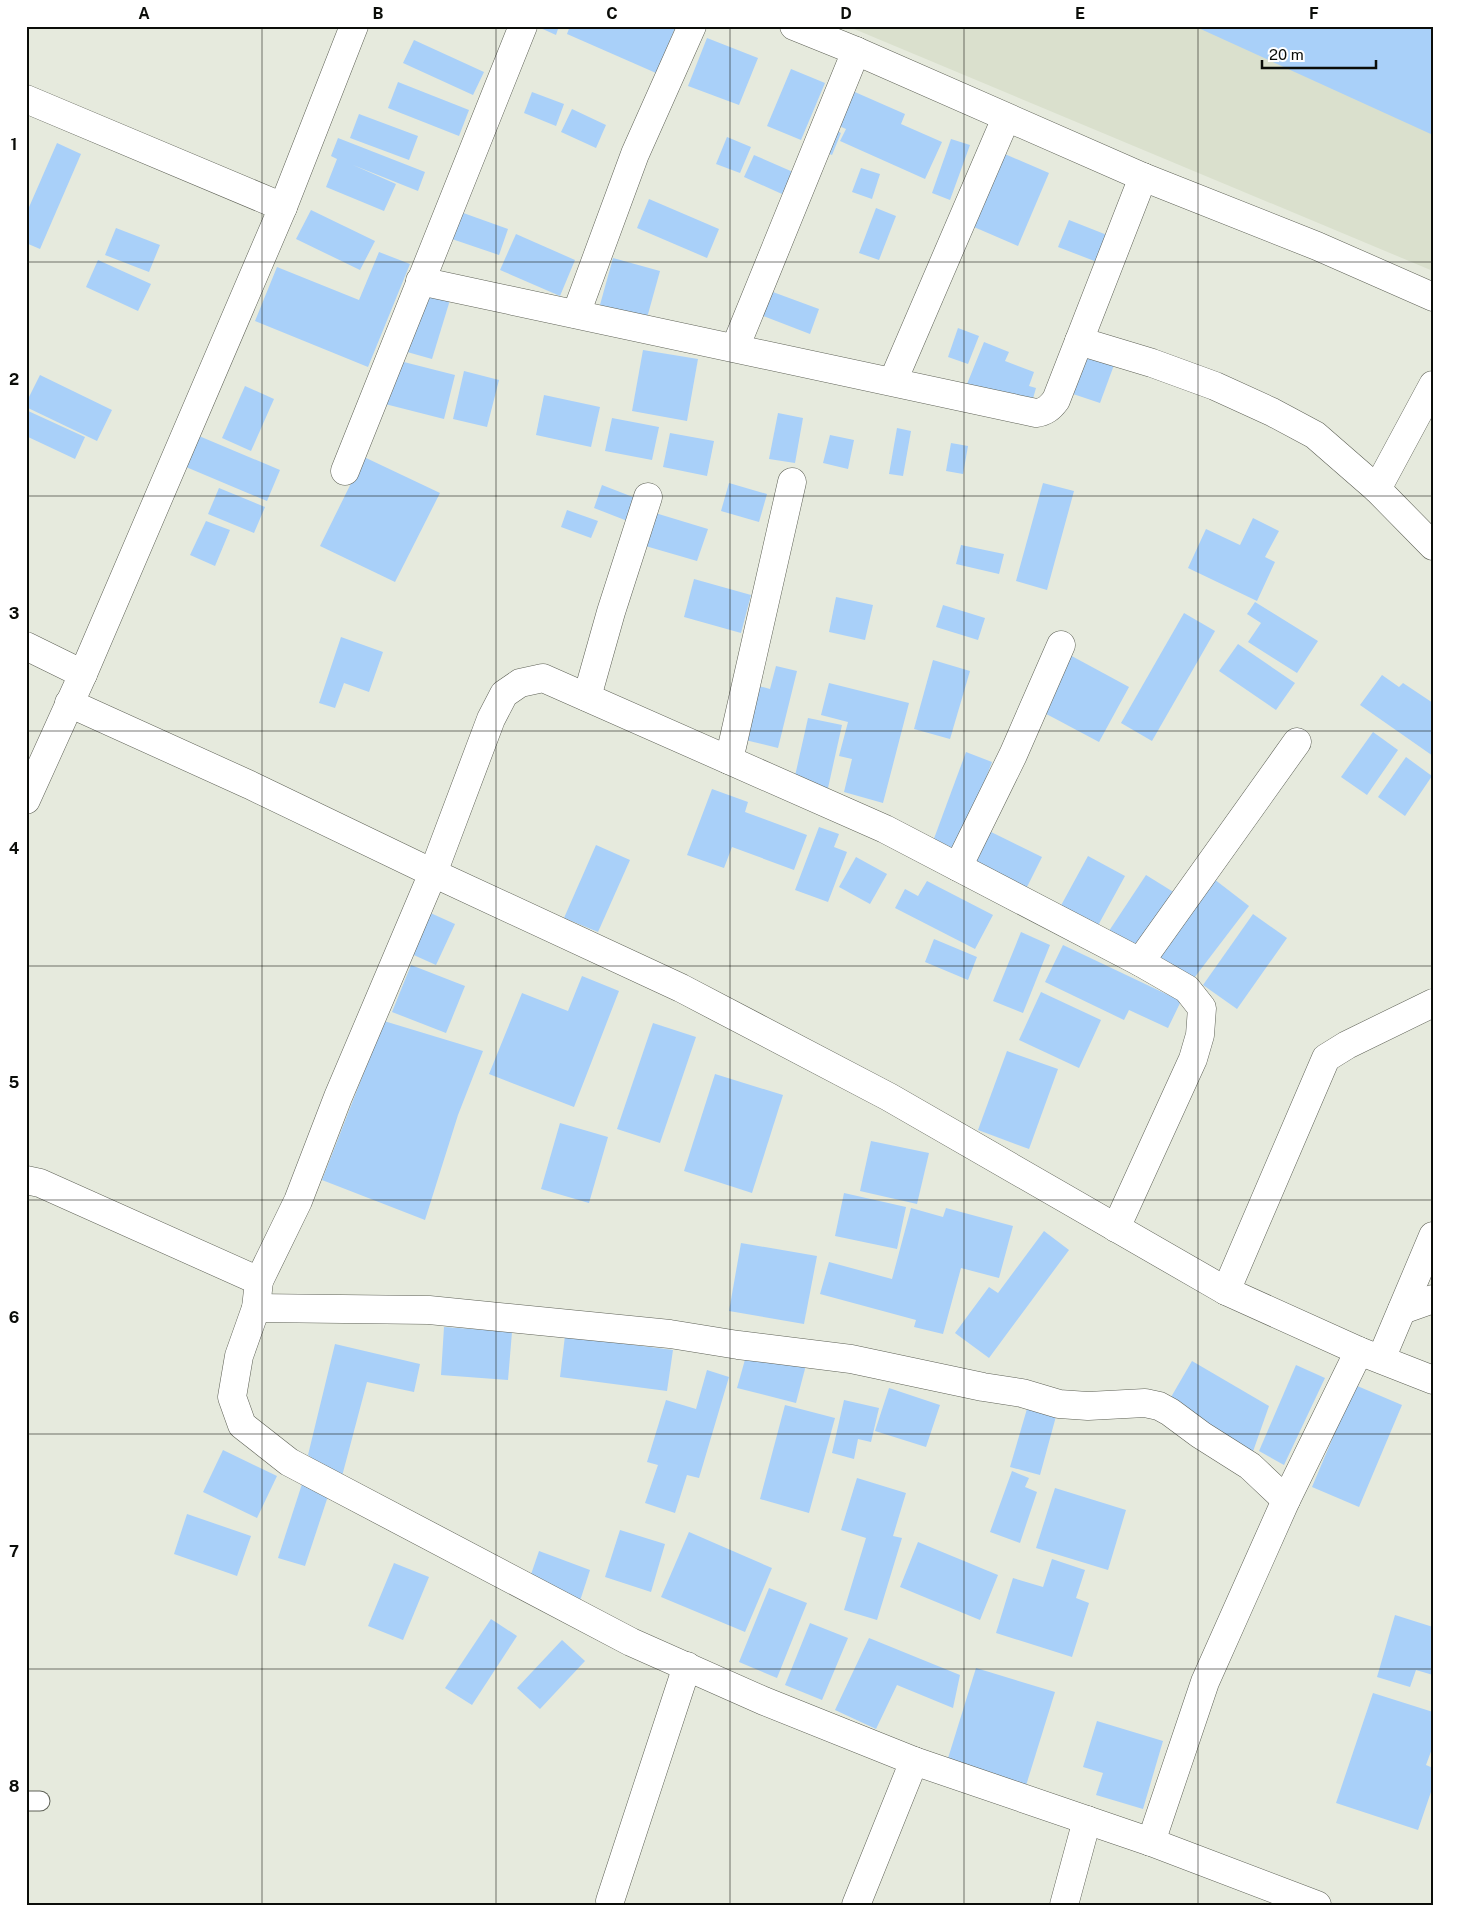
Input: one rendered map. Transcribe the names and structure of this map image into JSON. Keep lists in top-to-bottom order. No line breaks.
{"scale_bar":"20 m","grid":{"columns":["A","B","C","D","E","F"],"rows":["1","2","3","4","5","6","7","8"]}}
